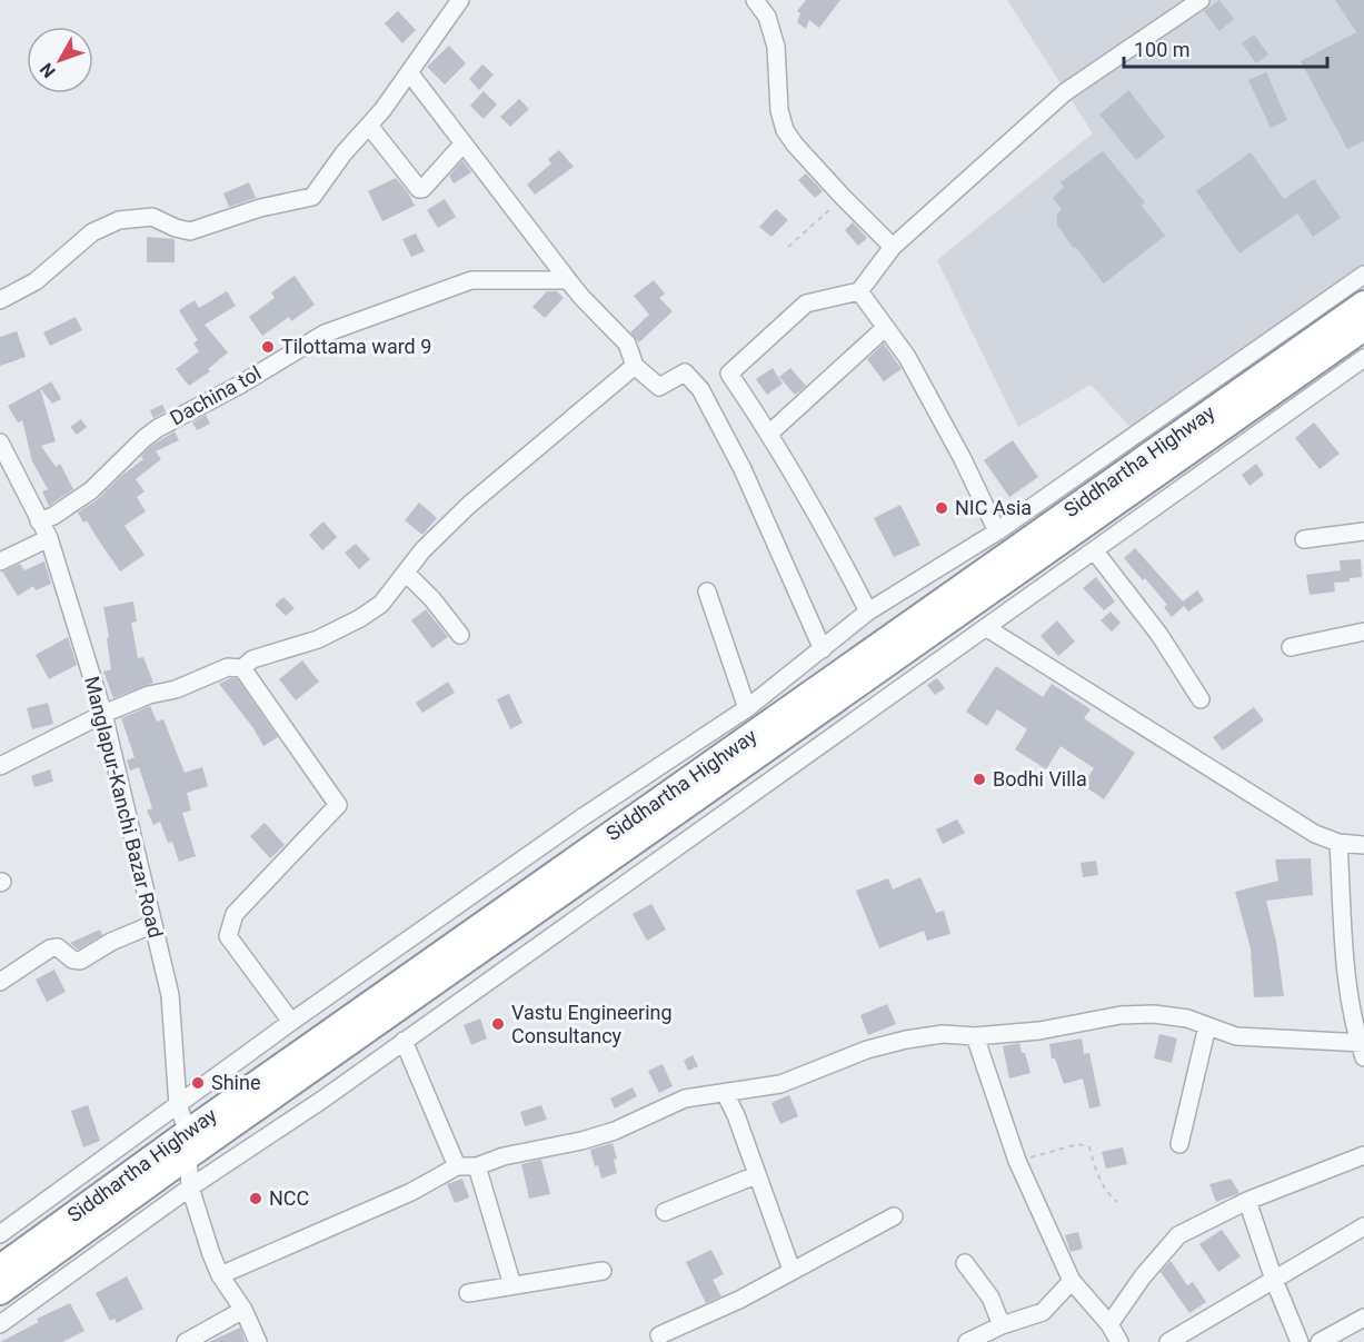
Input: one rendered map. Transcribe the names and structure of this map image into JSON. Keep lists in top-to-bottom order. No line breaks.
{"streets":{"highway":["Siddhartha Highway"],"street":["Dachina tol","Manglapur-Kanchi Bazar Road"]},"crossings":[["Dachina tol","Manglapur-Kanchi Bazar Road"],["Siddhartha Highway","Manglapur-Kanchi Bazar Road"]],"places":["Tilottama ward 9","NIC Asia","Bodhi Villa","Vastu Engineering Consultancy","Shine","NCC"],"scale_bar":"100 m","north":"bottom left"}
